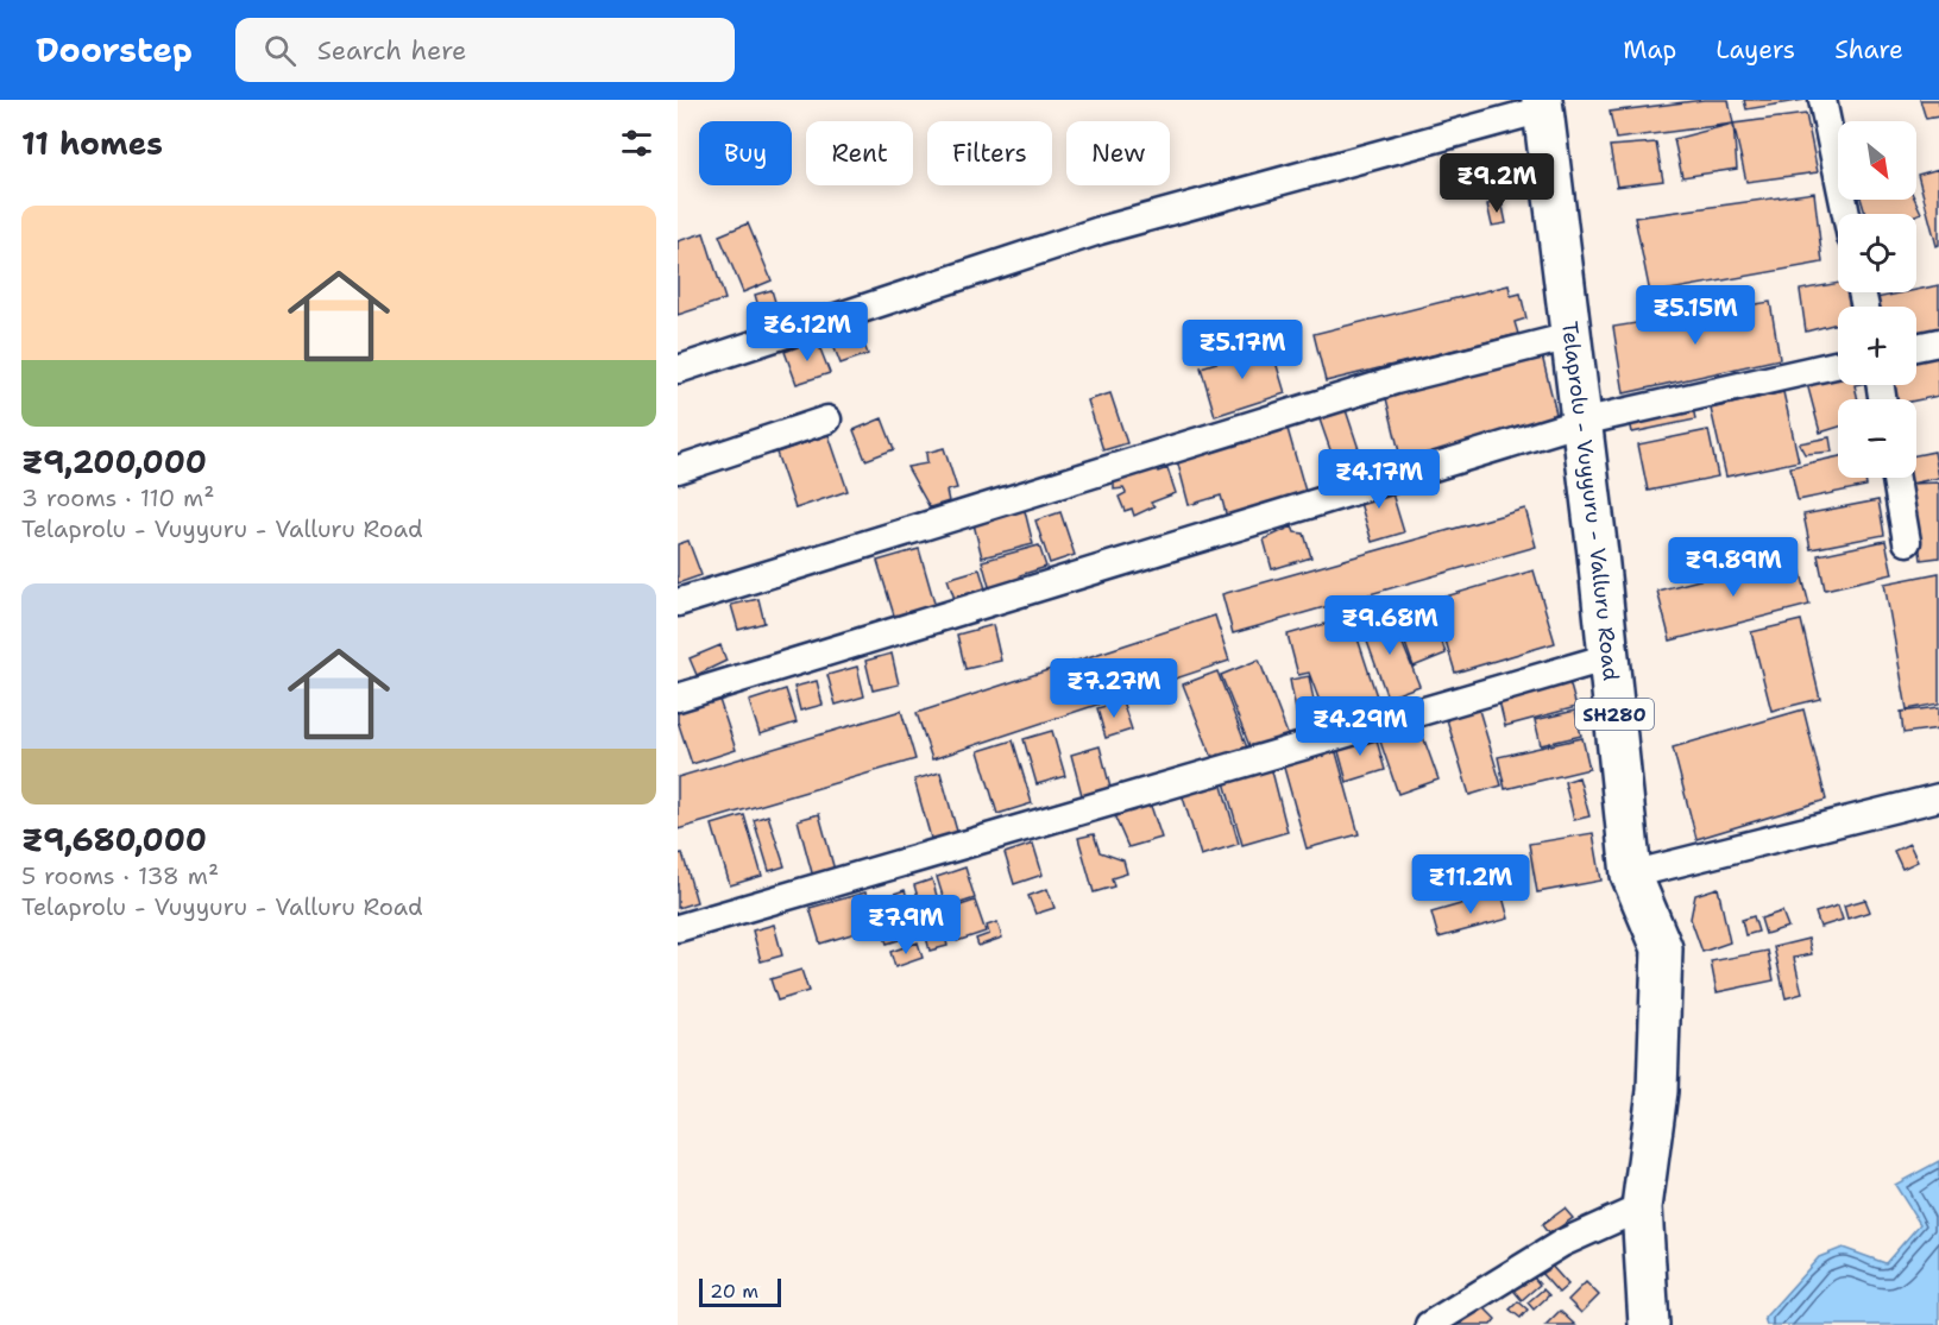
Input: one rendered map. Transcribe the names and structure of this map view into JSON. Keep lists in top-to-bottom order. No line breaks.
{"streets":{"main road":["Telaprolu - Vuyyuru - Valluru Road","SH280"]},"scale_bar":"20 m","north":"bottom right","page":{"header":"Doorstep","search":"Search here","nav":["Map","Layers","Share"],"heading":"11 homes","map_buttons":["+","−"],"chip":["Buy","Rent","Filters","New"],"price":["₹9.2M","₹5.15M","₹6.12M","₹5.17M","₹4.17M","₹9.89M","₹9.68M","₹7.27M","₹4.29M","₹11.2M","₹7.9M"],"list":[{"name":"₹9,200,000","note":"3 rooms · 110 m² · Telaprolu - Vuyyuru - Valluru Road"},{"name":"₹9,680,000","note":"5 rooms · 138 m² · Telaprolu - Vuyyuru - Valluru Road"}],"scale":"20 m"}}
